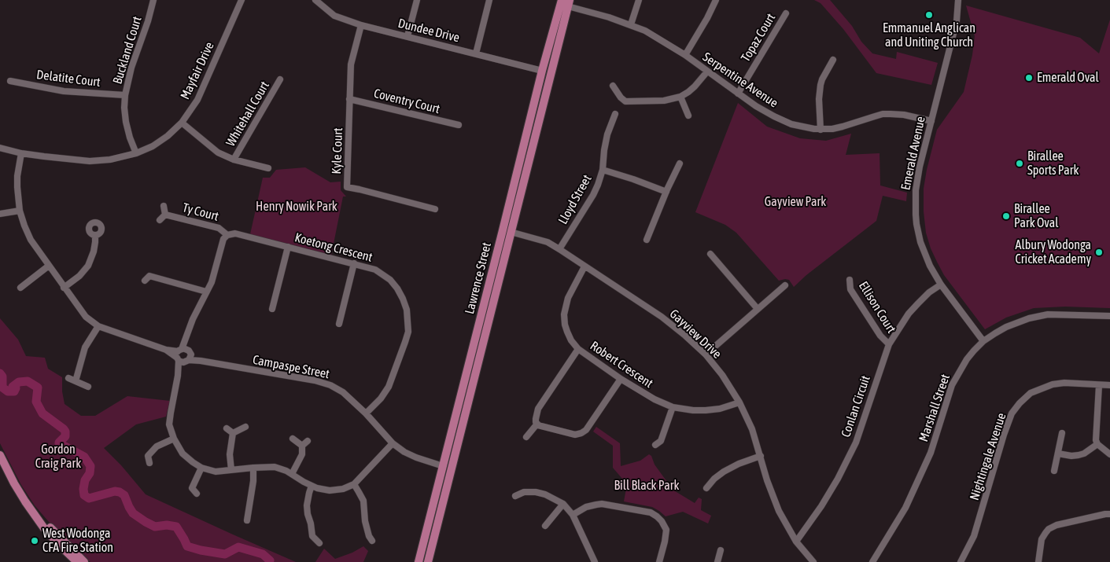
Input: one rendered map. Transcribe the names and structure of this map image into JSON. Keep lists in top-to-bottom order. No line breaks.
{"streets":{"main road":["Lawrence Street"],"street":["Dundee Drive","Topaz Court","Buckland Court","Mayfair Drive","Delatite Court","Serpentine Avenue","Coventry Court","Whitehall Court","Kyle Court","Emerald Avenue","Lloyd Street","Ty Court","Koetong Crescent","Ellison Court","Gayview Drive","Robert Crescent","Campaspe Street","Conlan Circuit","Marshall Street","Nightingale Avenue"]},"crossings":[["Dundee Drive","Kyle Court"],["Dundee Drive","Lawrence Street"],["Topaz Court","Serpentine Avenue"],["Buckland Court","Mayfair Drive"],["Buckland Court","Delatite Court"],["Mayfair Drive","Campaspe Street"],["Serpentine Avenue","Emerald Avenue"],["Serpentine Avenue","Lawrence Street"],["Coventry Court","Kyle Court"],["Emerald Avenue","Conlan Circuit"],["Emerald Avenue","Marshall Street"],["Lloyd Street","Gayview Drive"],["Ty Court","Koetong Crescent"],["Koetong Crescent","Campaspe Street"],["Lawrence Street","Gayview Drive"],["Lawrence Street","Campaspe Street"],["Ellison Court","Conlan Circuit"],["Gayview Drive","Robert Crescent"],["Gayview Drive","Conlan Circuit"]],"parks":["Gayview Park","Henry Nowik Park","Gordon Craig Park","Bill Black Park"],"places":["Emmanuel Anglican and Uniting Church","Emerald Oval","Birallee Sports Park","Birallee Park Oval","Albury Wodonga Cricket Academy","West Wodonga CFA Fire Station"]}
